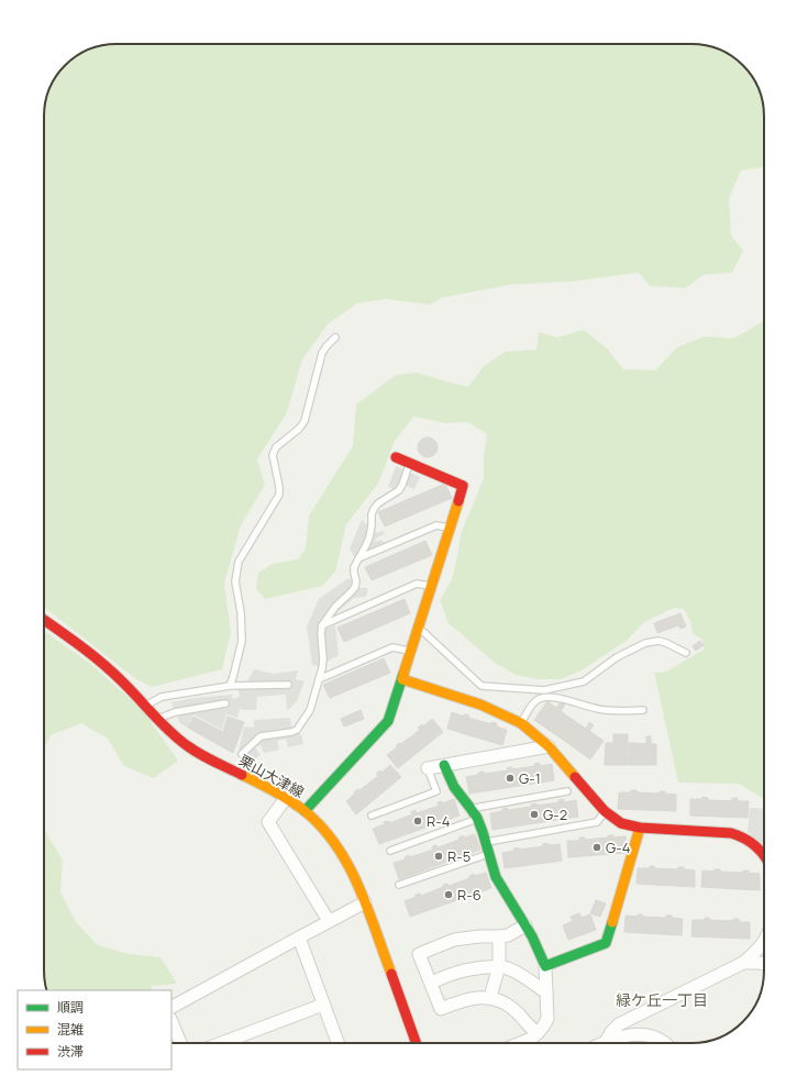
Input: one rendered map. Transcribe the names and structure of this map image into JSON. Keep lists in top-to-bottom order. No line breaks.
{"streets":{"street":["栗山大津線"]},"districts":["緑ケ丘一丁目"],"places":["G-1","G-2","R-4","G-4","R-5","R-6"],"legend":["順調","混雑","渋滞"]}
